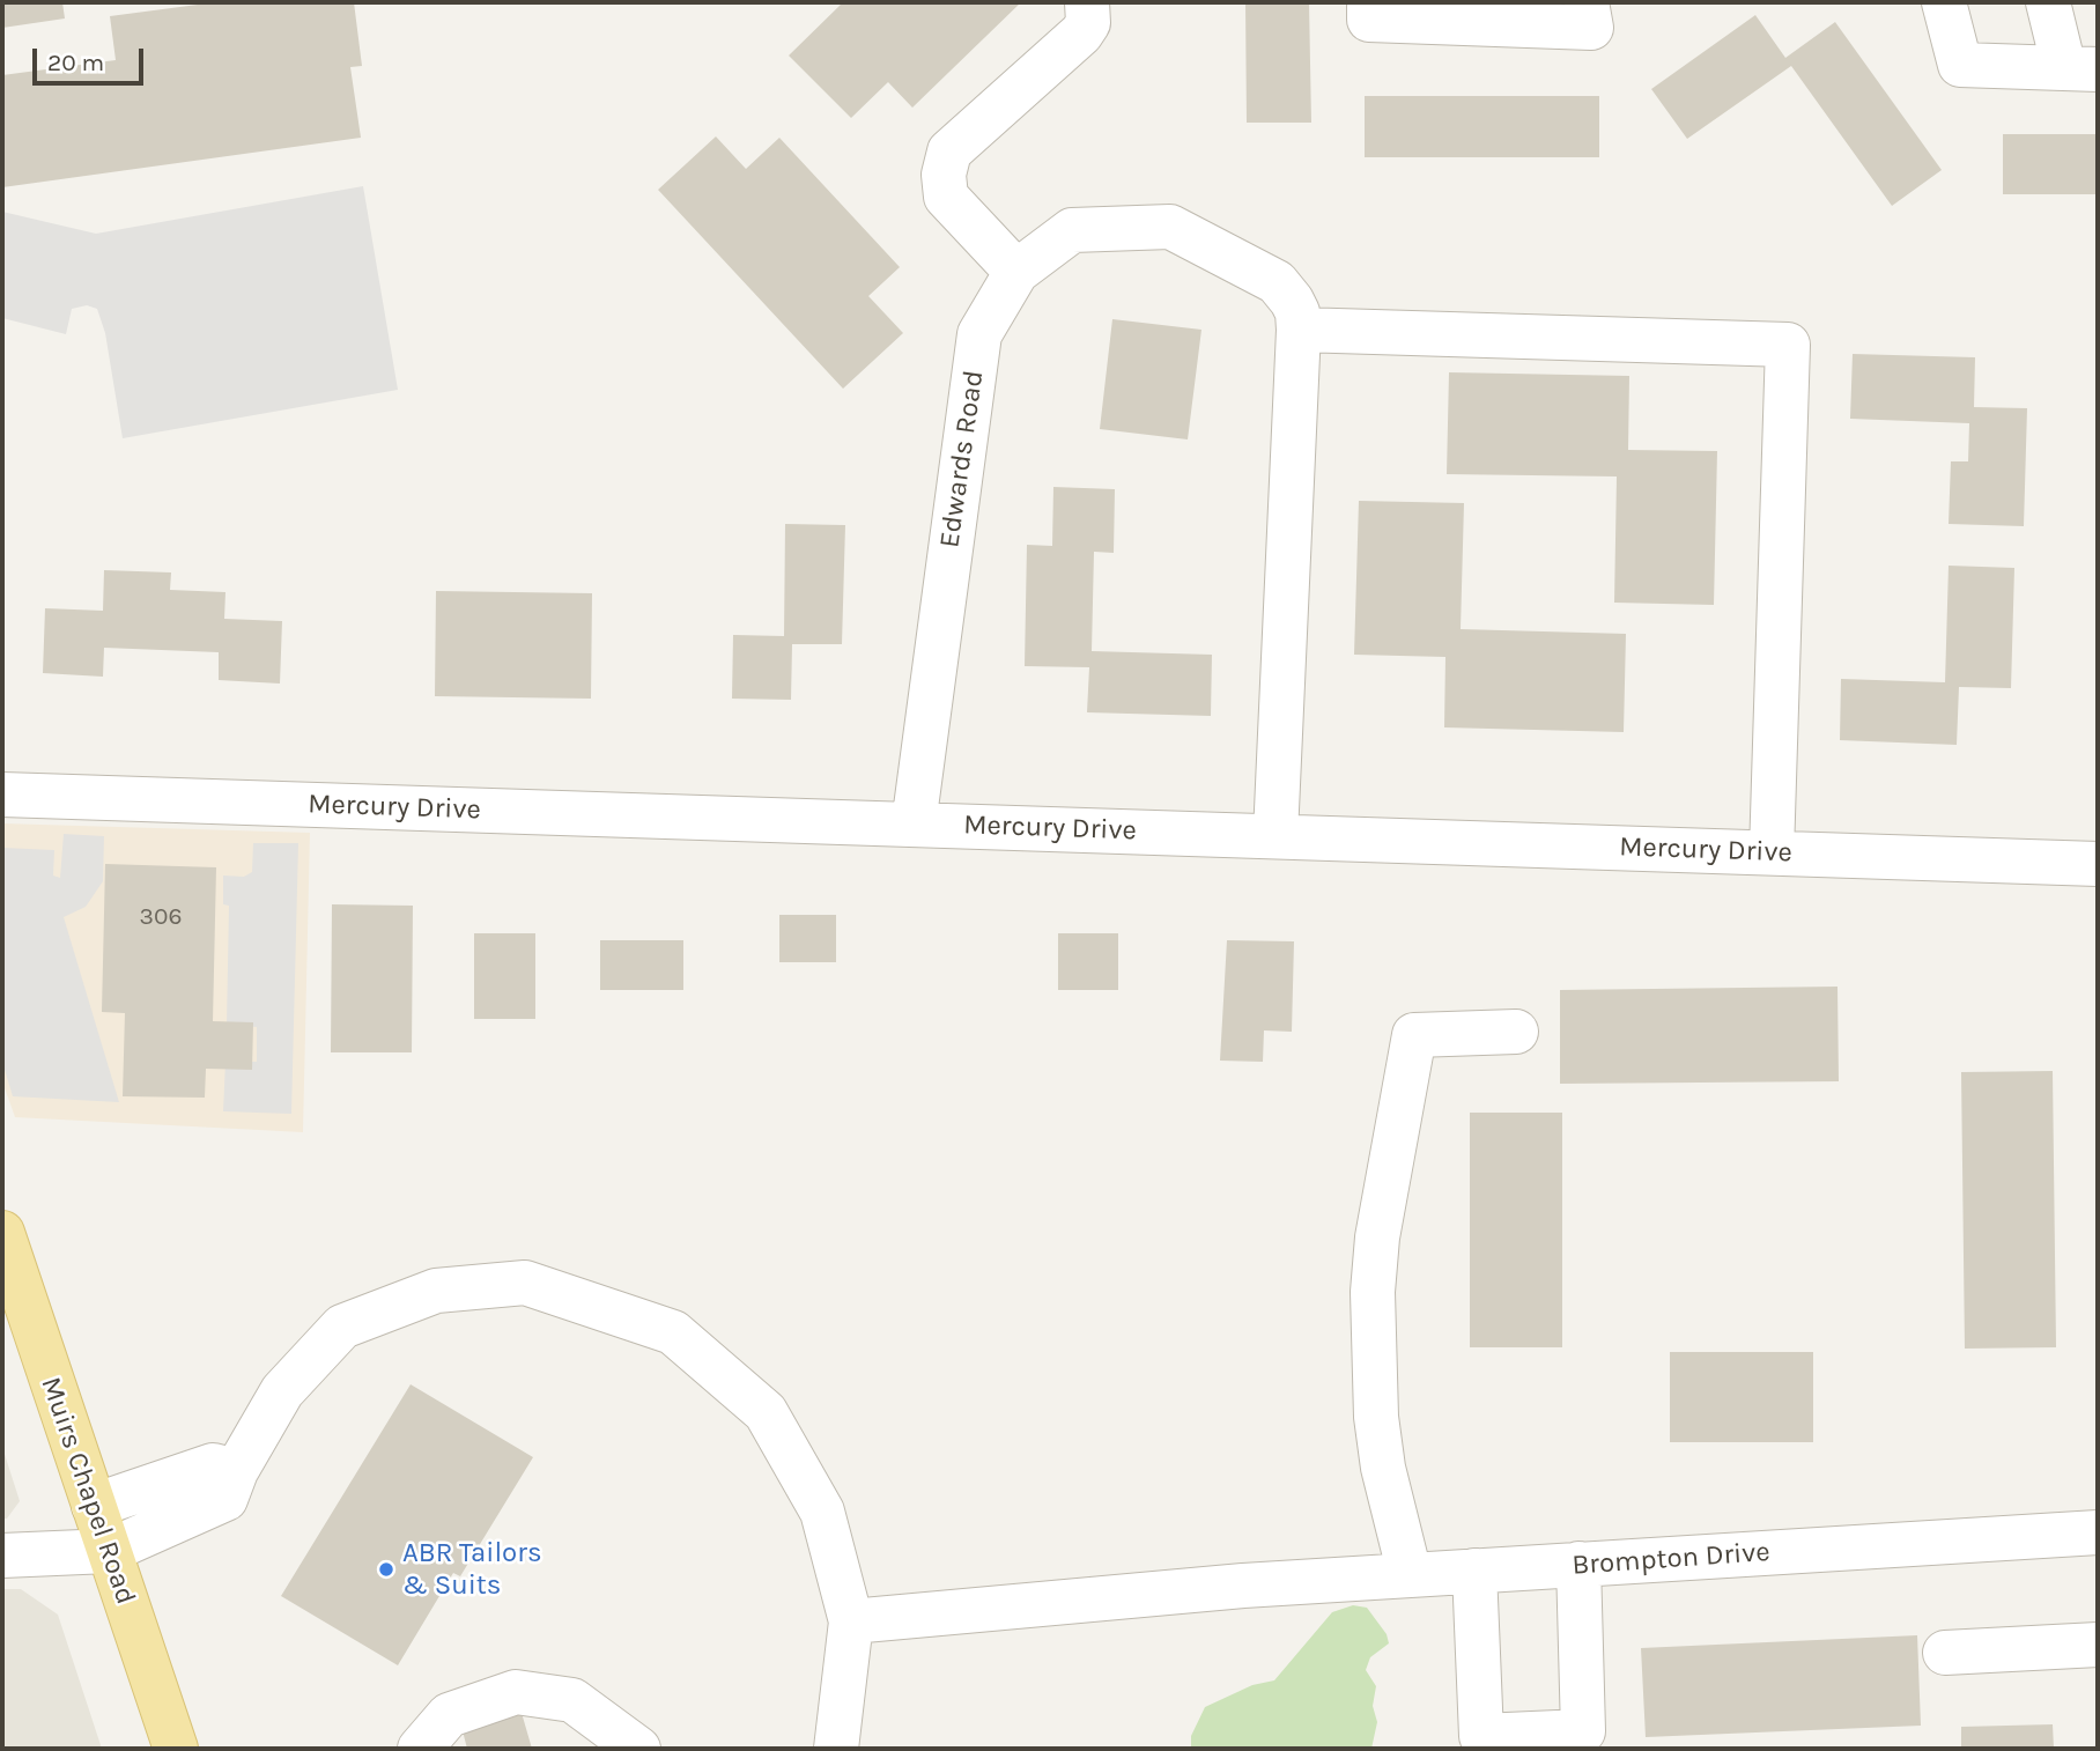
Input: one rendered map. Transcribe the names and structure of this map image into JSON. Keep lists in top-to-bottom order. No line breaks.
{"streets":{"main road":["Muirs Chapel Road"],"street":["Edwards Road","Mercury Drive","Brompton Drive"]},"crossings":[["Edwards Road","Mercury Drive"]],"places":["ABR Tailors & Suits"],"house_numbers":["306"],"scale_bar":"20 m"}
